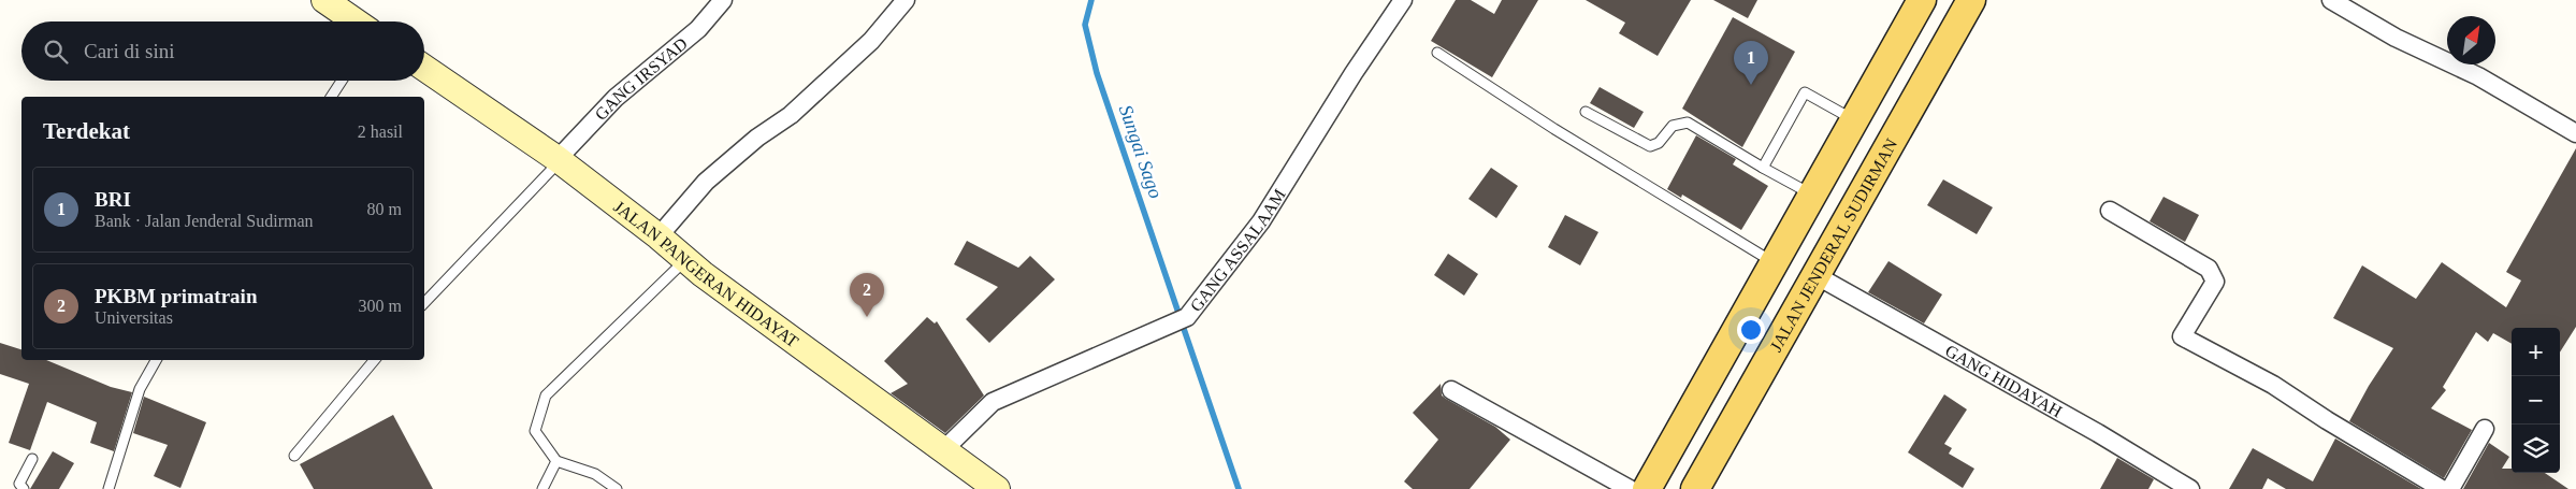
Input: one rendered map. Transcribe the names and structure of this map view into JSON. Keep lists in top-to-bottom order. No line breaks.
{"streets":{"main road":["JALAN JENDERAL SUDIRMAN","JALAN PANGERAN HIDAYAT"],"street":["GANG IRSYAD","GANG ASSALAAM","GANG HIDAYAH"]},"crossings":[["GANG IRSYAD","JALAN PANGERAN HIDAYAT"],["JALAN JENDERAL SUDIRMAN","GANG HIDAYAH"],["GANG ASSALAAM","JALAN PANGERAN HIDAYAT"]],"water":["Sungai Sago"],"north":"top right","page":{"search":"Cari di sini","pins":["1","2"],"heading":["Terdekat","2 hasil"],"list":[{"mark":"1","name":"BRI","note":"Bank · Jalan Jenderal Sudirman","value":"80 m"},{"mark":"2","name":"PKBM primatrain","note":"Universitas","value":"300 m"}],"map_buttons":["+","−"]}}
